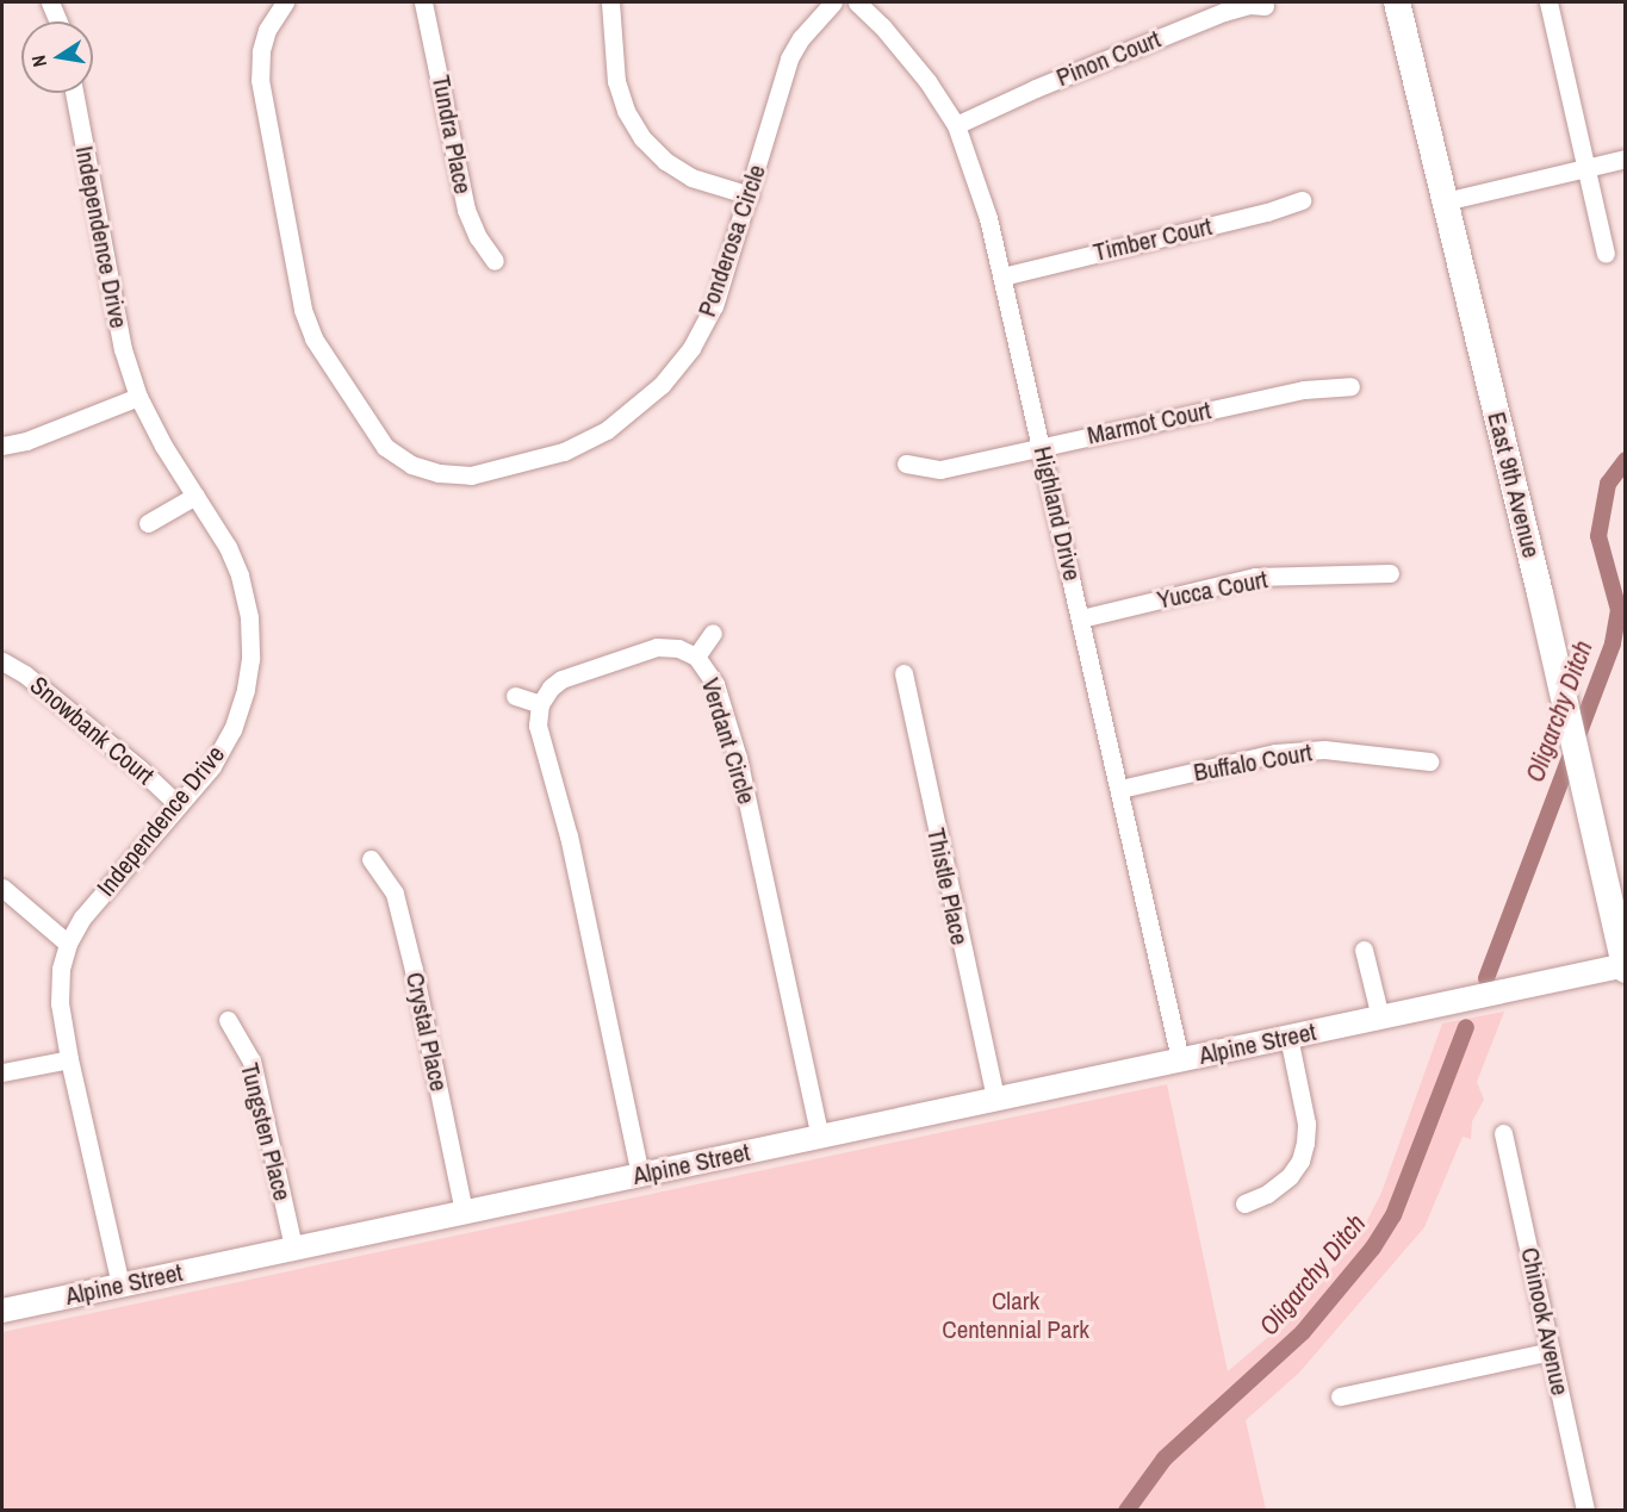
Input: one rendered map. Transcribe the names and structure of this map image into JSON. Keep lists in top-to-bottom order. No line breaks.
{"streets":{"main road":["East 9th Avenue"],"street":["Pinon Court","Tundra Place","Independence Drive","Timber Court","Ponderosa Circle","Marmot Court","Highland Drive","Yucca Court","Snowbank Court","Verdant Circle","Buffalo Court","Thistle Place","Crystal Place","Alpine Street","Tungsten Place","Chinook Avenue"]},"crossings":[["Pinon Court","Highland Drive"],["Independence Drive","Snowbank Court"],["Independence Drive","Alpine Street"],["Timber Court","Highland Drive"],["Marmot Court","Highland Drive"],["East 9th Avenue","Alpine Street"],["Highland Drive","Yucca Court"],["Highland Drive","Buffalo Court"],["Highland Drive","Alpine Street"],["Verdant Circle","Alpine Street"],["Thistle Place","Alpine Street"],["Crystal Place","Alpine Street"],["Alpine Street","Tungsten Place"]],"water":["Oligarchy Ditch"],"parks":["Clark Centennial Park"],"north":"left"}
